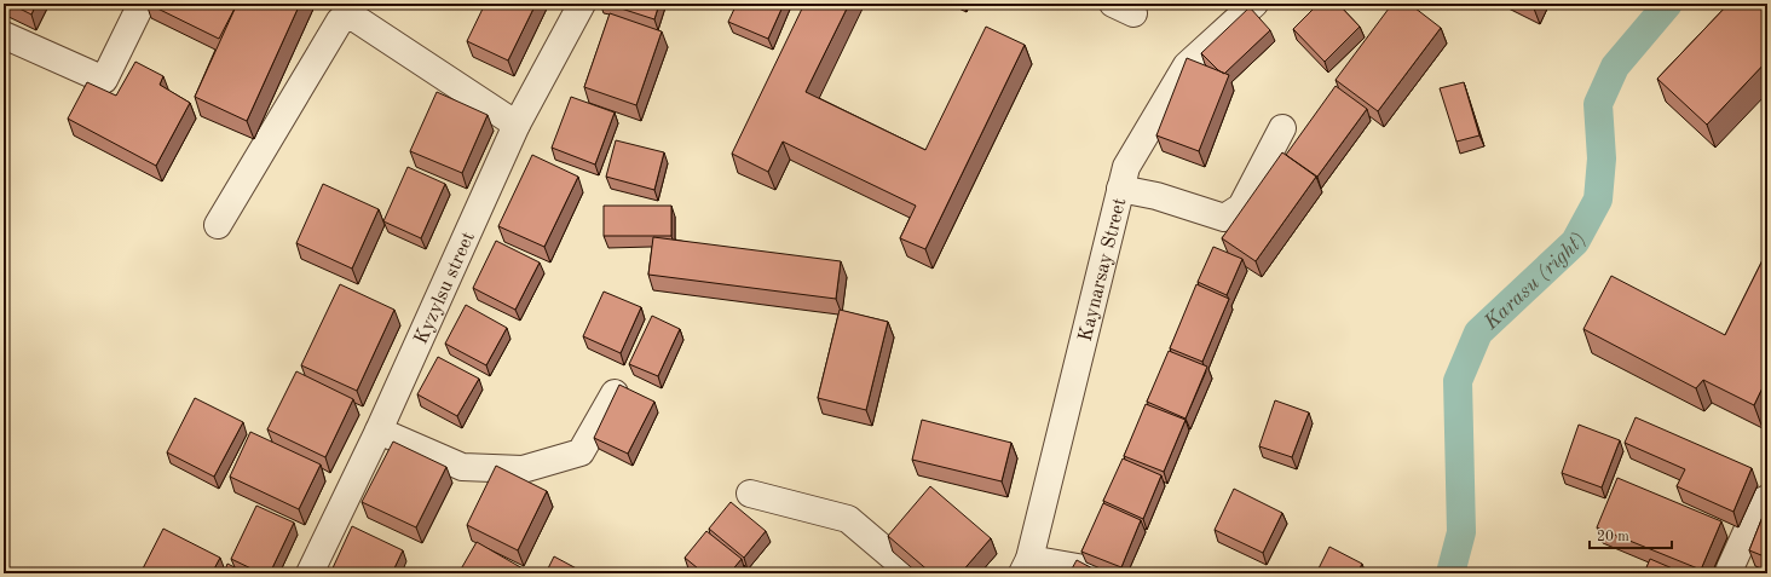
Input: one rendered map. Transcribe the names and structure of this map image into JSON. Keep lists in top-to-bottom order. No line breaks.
{"streets":{"street":["Kaynarsay Street","Kyzylsu street"]},"water":["Karasu (right)"],"scale_bar":"20 m"}
